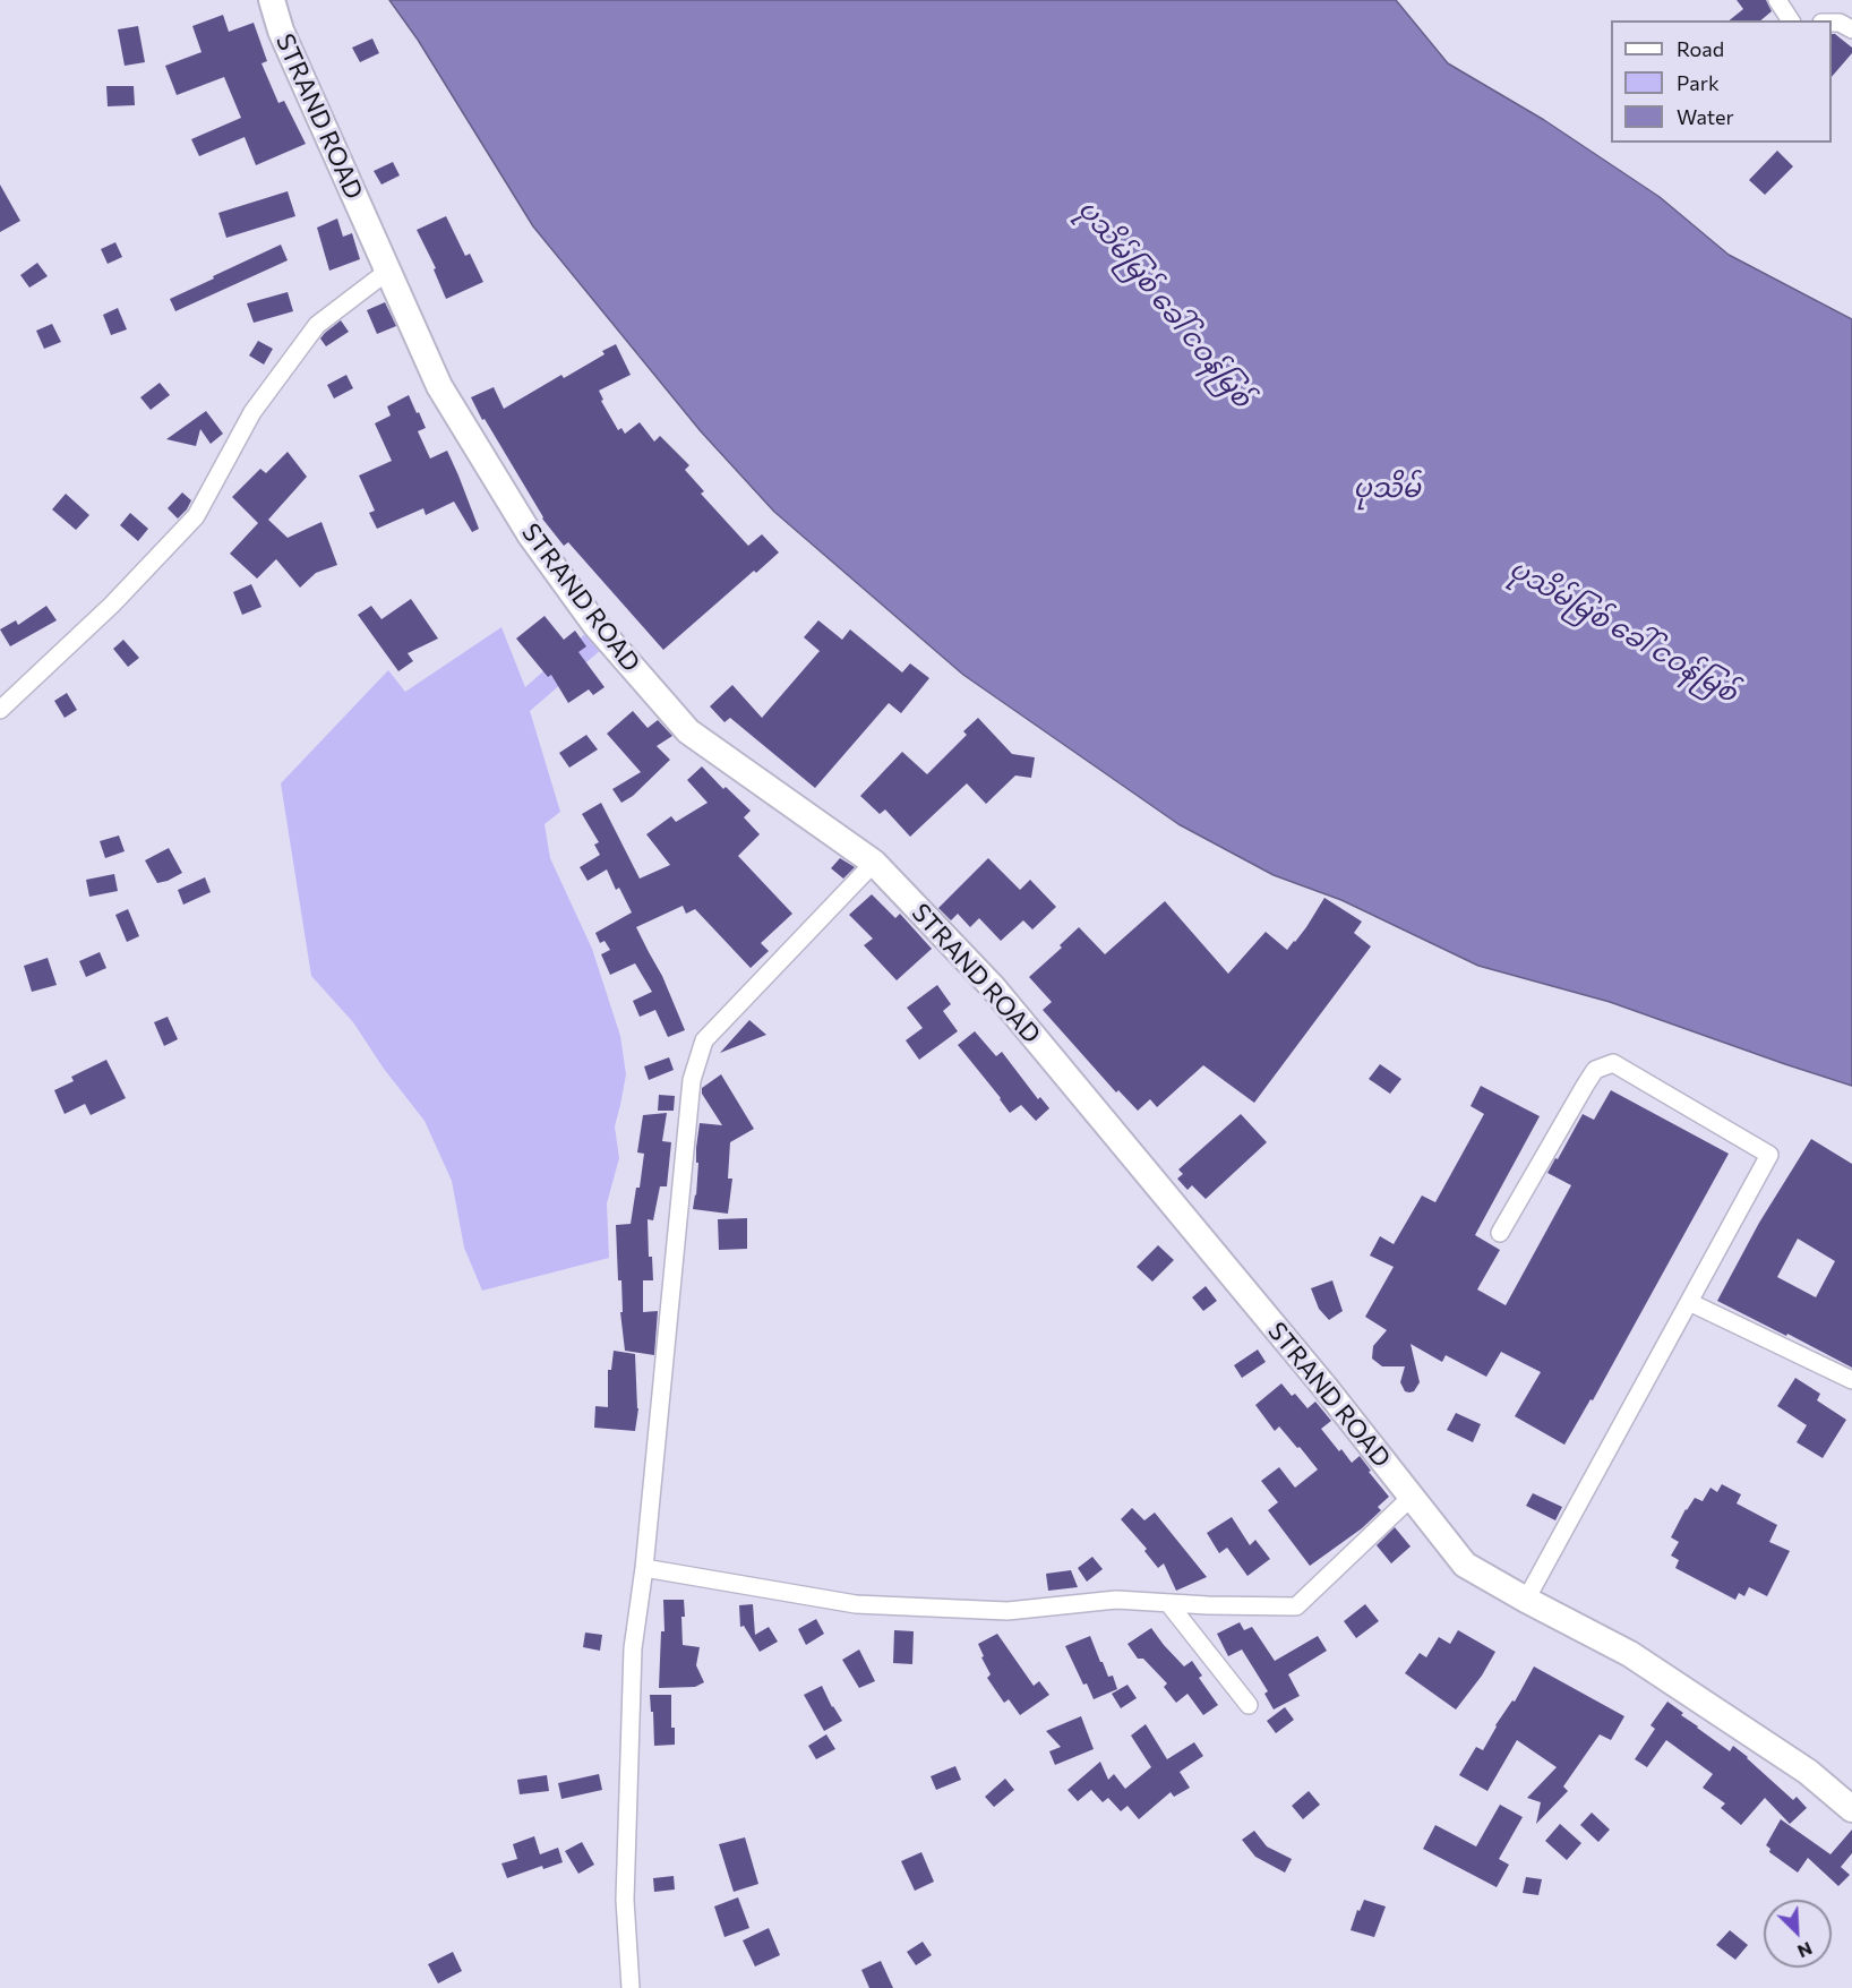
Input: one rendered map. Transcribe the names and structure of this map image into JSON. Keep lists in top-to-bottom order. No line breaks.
{"streets":{"main road":["STRAND ROAD"]},"water":["ပုသိမ်မြစ် ခေါ် ငဝန်မြစ်","ပုသိမ်"],"legend":["Road","Park","Water"],"north":"bottom right"}
